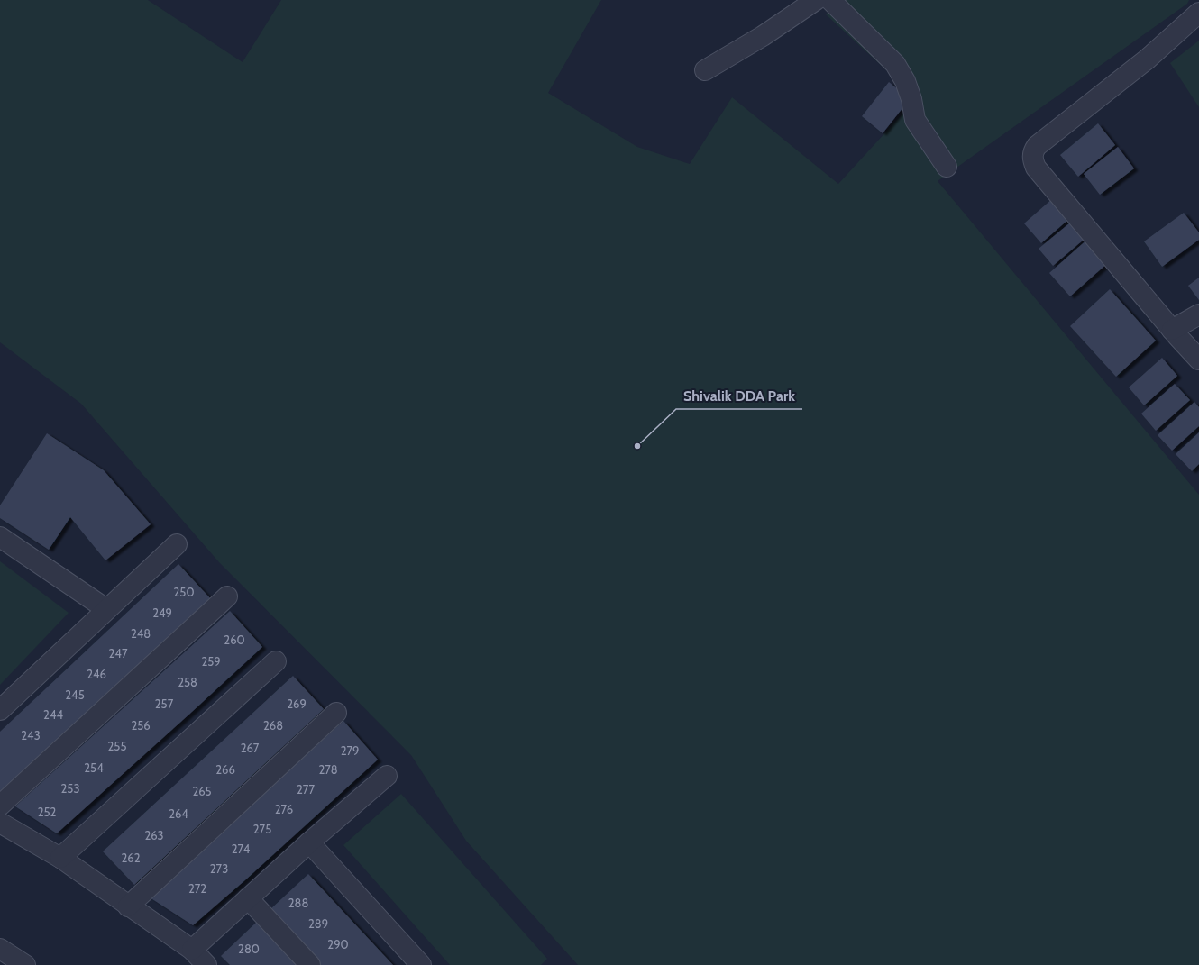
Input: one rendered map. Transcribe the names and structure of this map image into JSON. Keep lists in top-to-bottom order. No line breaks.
{"places":["Shivalik DDA Park"],"house_numbers":["250","249","248","260","247","259","246","258","245","257","269","244","256","268","243","255","267","279","254","266","278","253","277","265","276","252","264","275","263","274","262","273","272","288","289","290","280"]}
